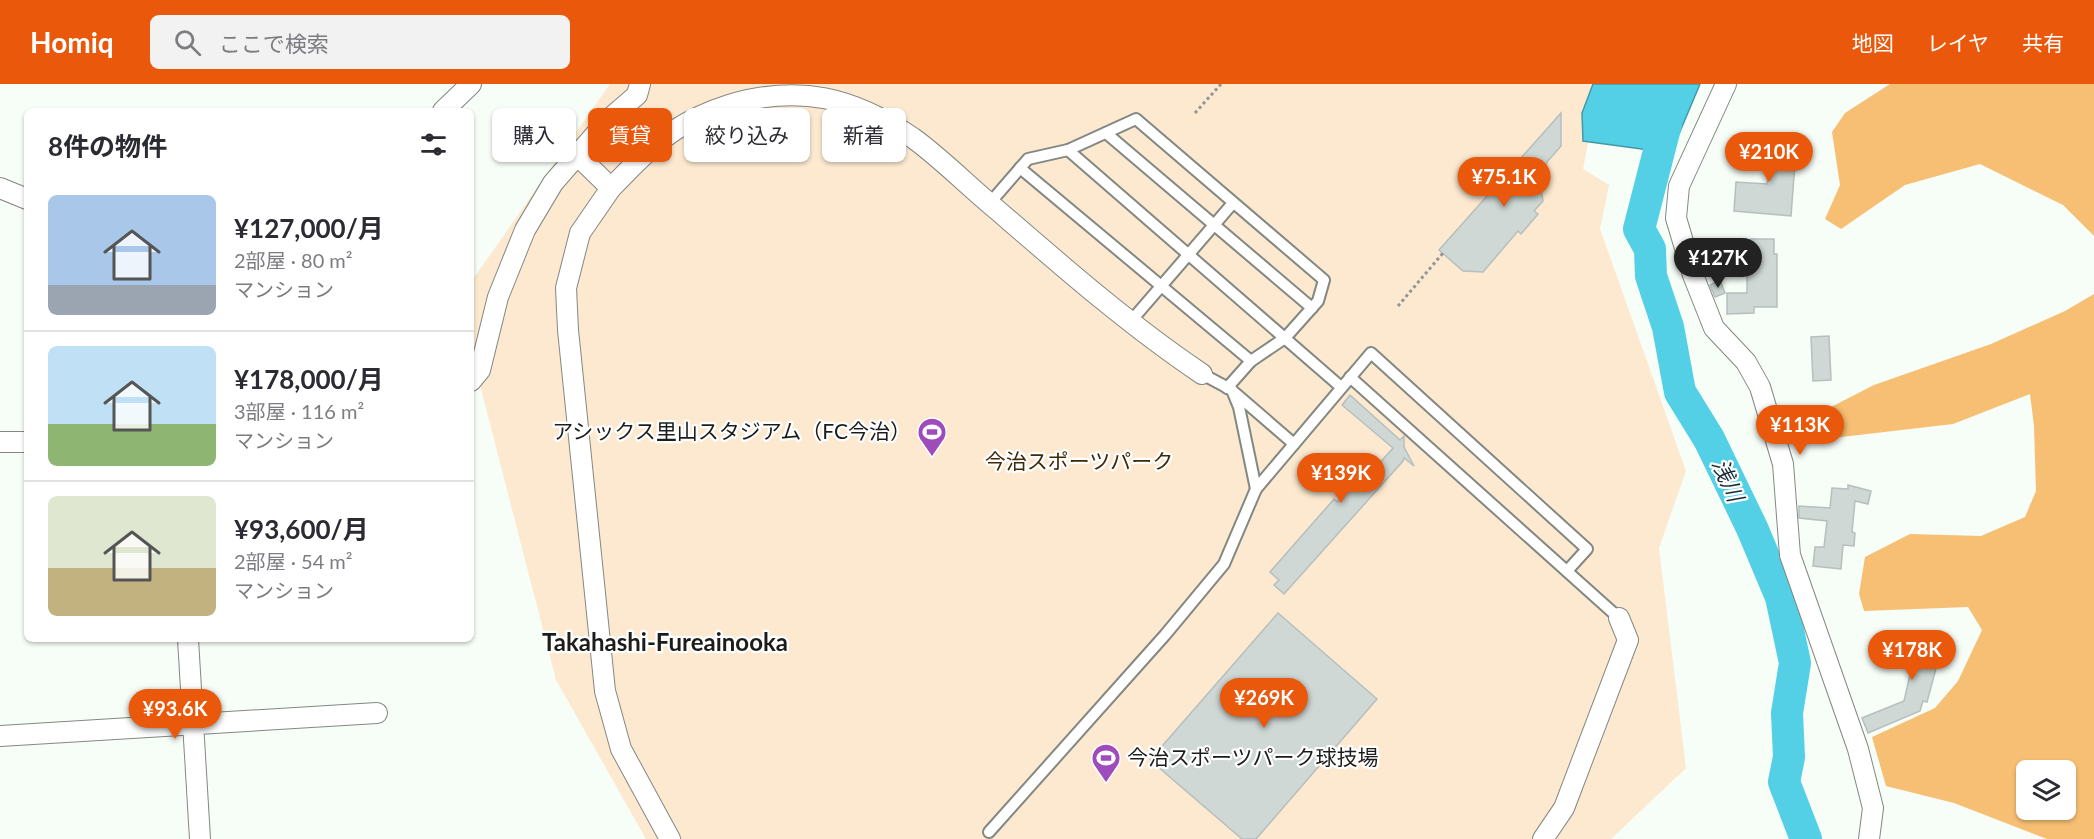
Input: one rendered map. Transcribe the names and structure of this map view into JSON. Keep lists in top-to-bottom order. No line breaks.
{"districts":["Takahashi-Fureainooka"],"water":["浅川"],"parks":["今治スポーツパーク"],"places":{"sports":["アシックス里山スタジアム（FC今治）","今治スポーツパーク球技場"]},"page":{"header":"Homiq","search":"ここで検索","nav":["地図","レイヤ","共有"],"chip":["購入","賃貸","絞り込み","新着"],"heading":"8件の物件","price":["¥210K","¥75.1K","¥127K","¥113K","¥139K","¥178K","¥269K","¥93.6K"],"list":[{"name":"¥127,000/月","note":"2部屋 · 80 m² · マンション"},{"name":"¥178,000/月","note":"3部屋 · 116 m² · マンション"},{"name":"¥93,600/月","note":"2部屋 · 54 m² · マンション"}]}}
